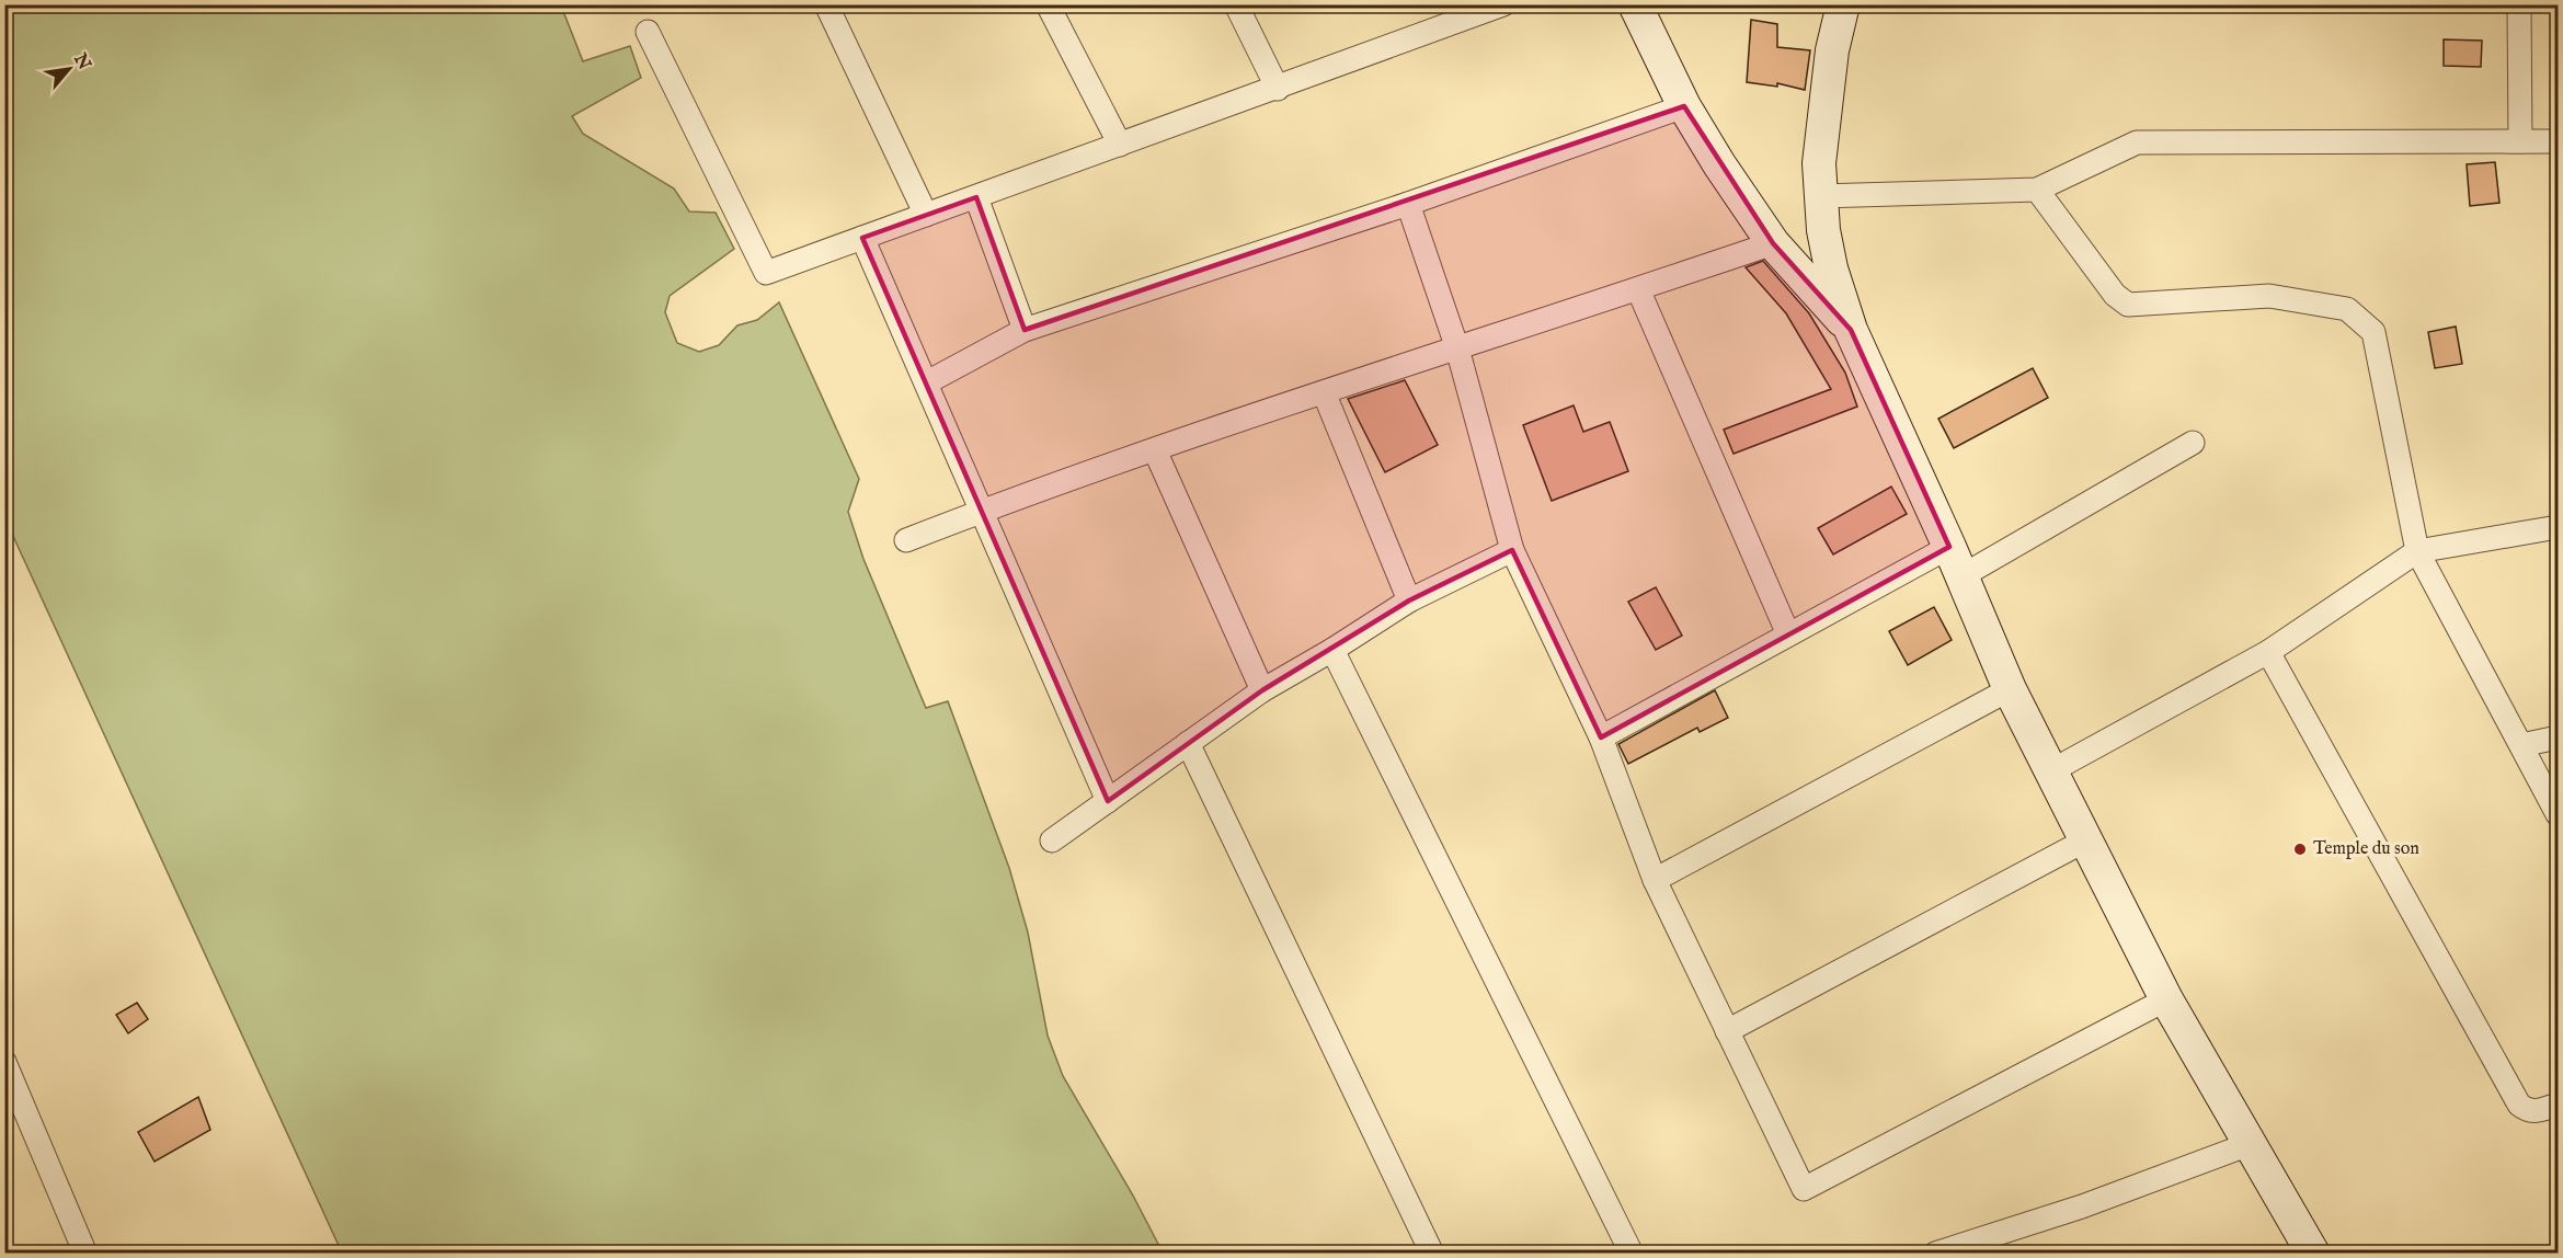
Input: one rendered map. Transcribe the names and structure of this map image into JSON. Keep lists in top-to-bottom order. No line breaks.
{"places":["Temple du son"],"north":"top right"}
